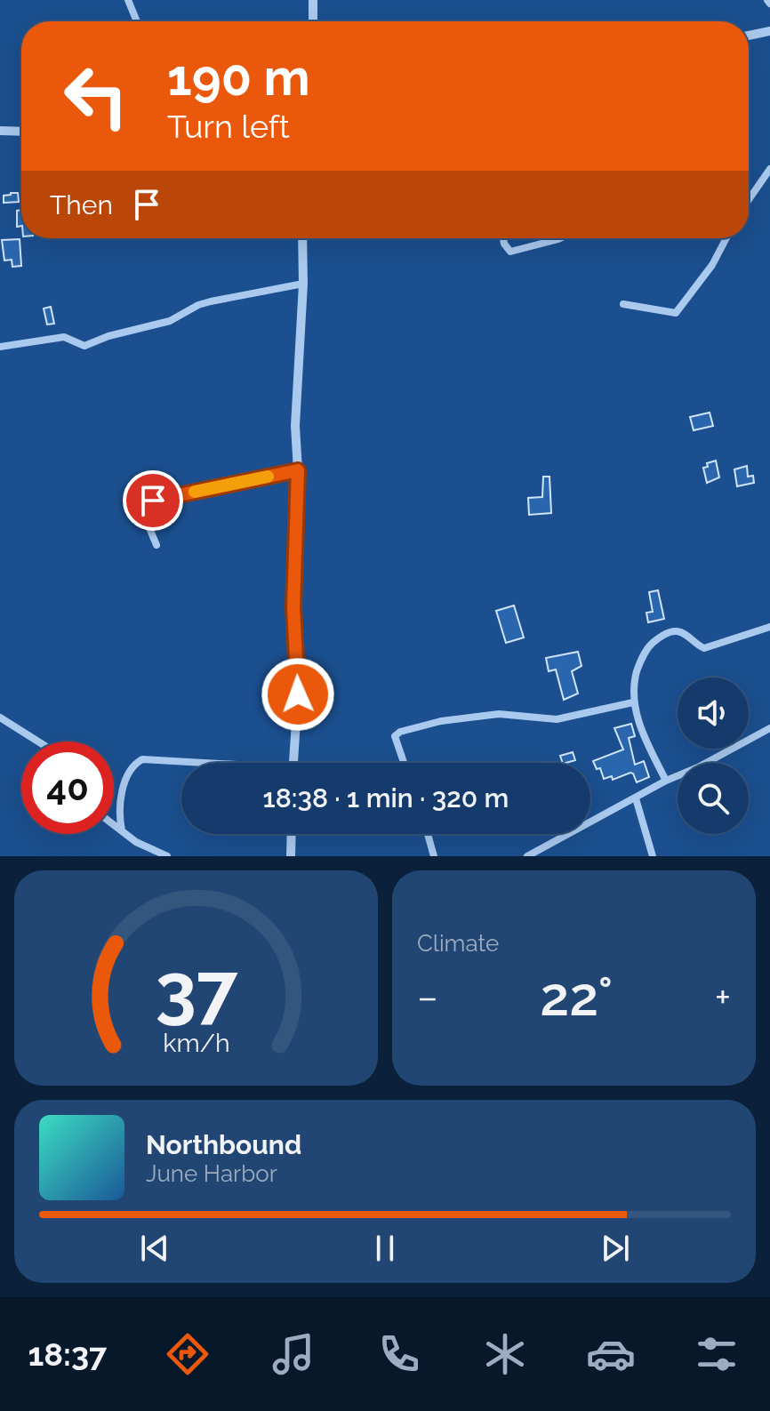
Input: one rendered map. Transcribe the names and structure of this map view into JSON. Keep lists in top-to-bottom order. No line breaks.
{"page":{"turn":["190 m","Turn left"],"then":"Then","limit":"40","trip":"18:38 · 1 min · 320 m","tile":"Climate","heat":["−","22°","+"],"song":["Northbound","June Harbor"],"tabs":"18:37","gauge":["37","km/h"]}}
